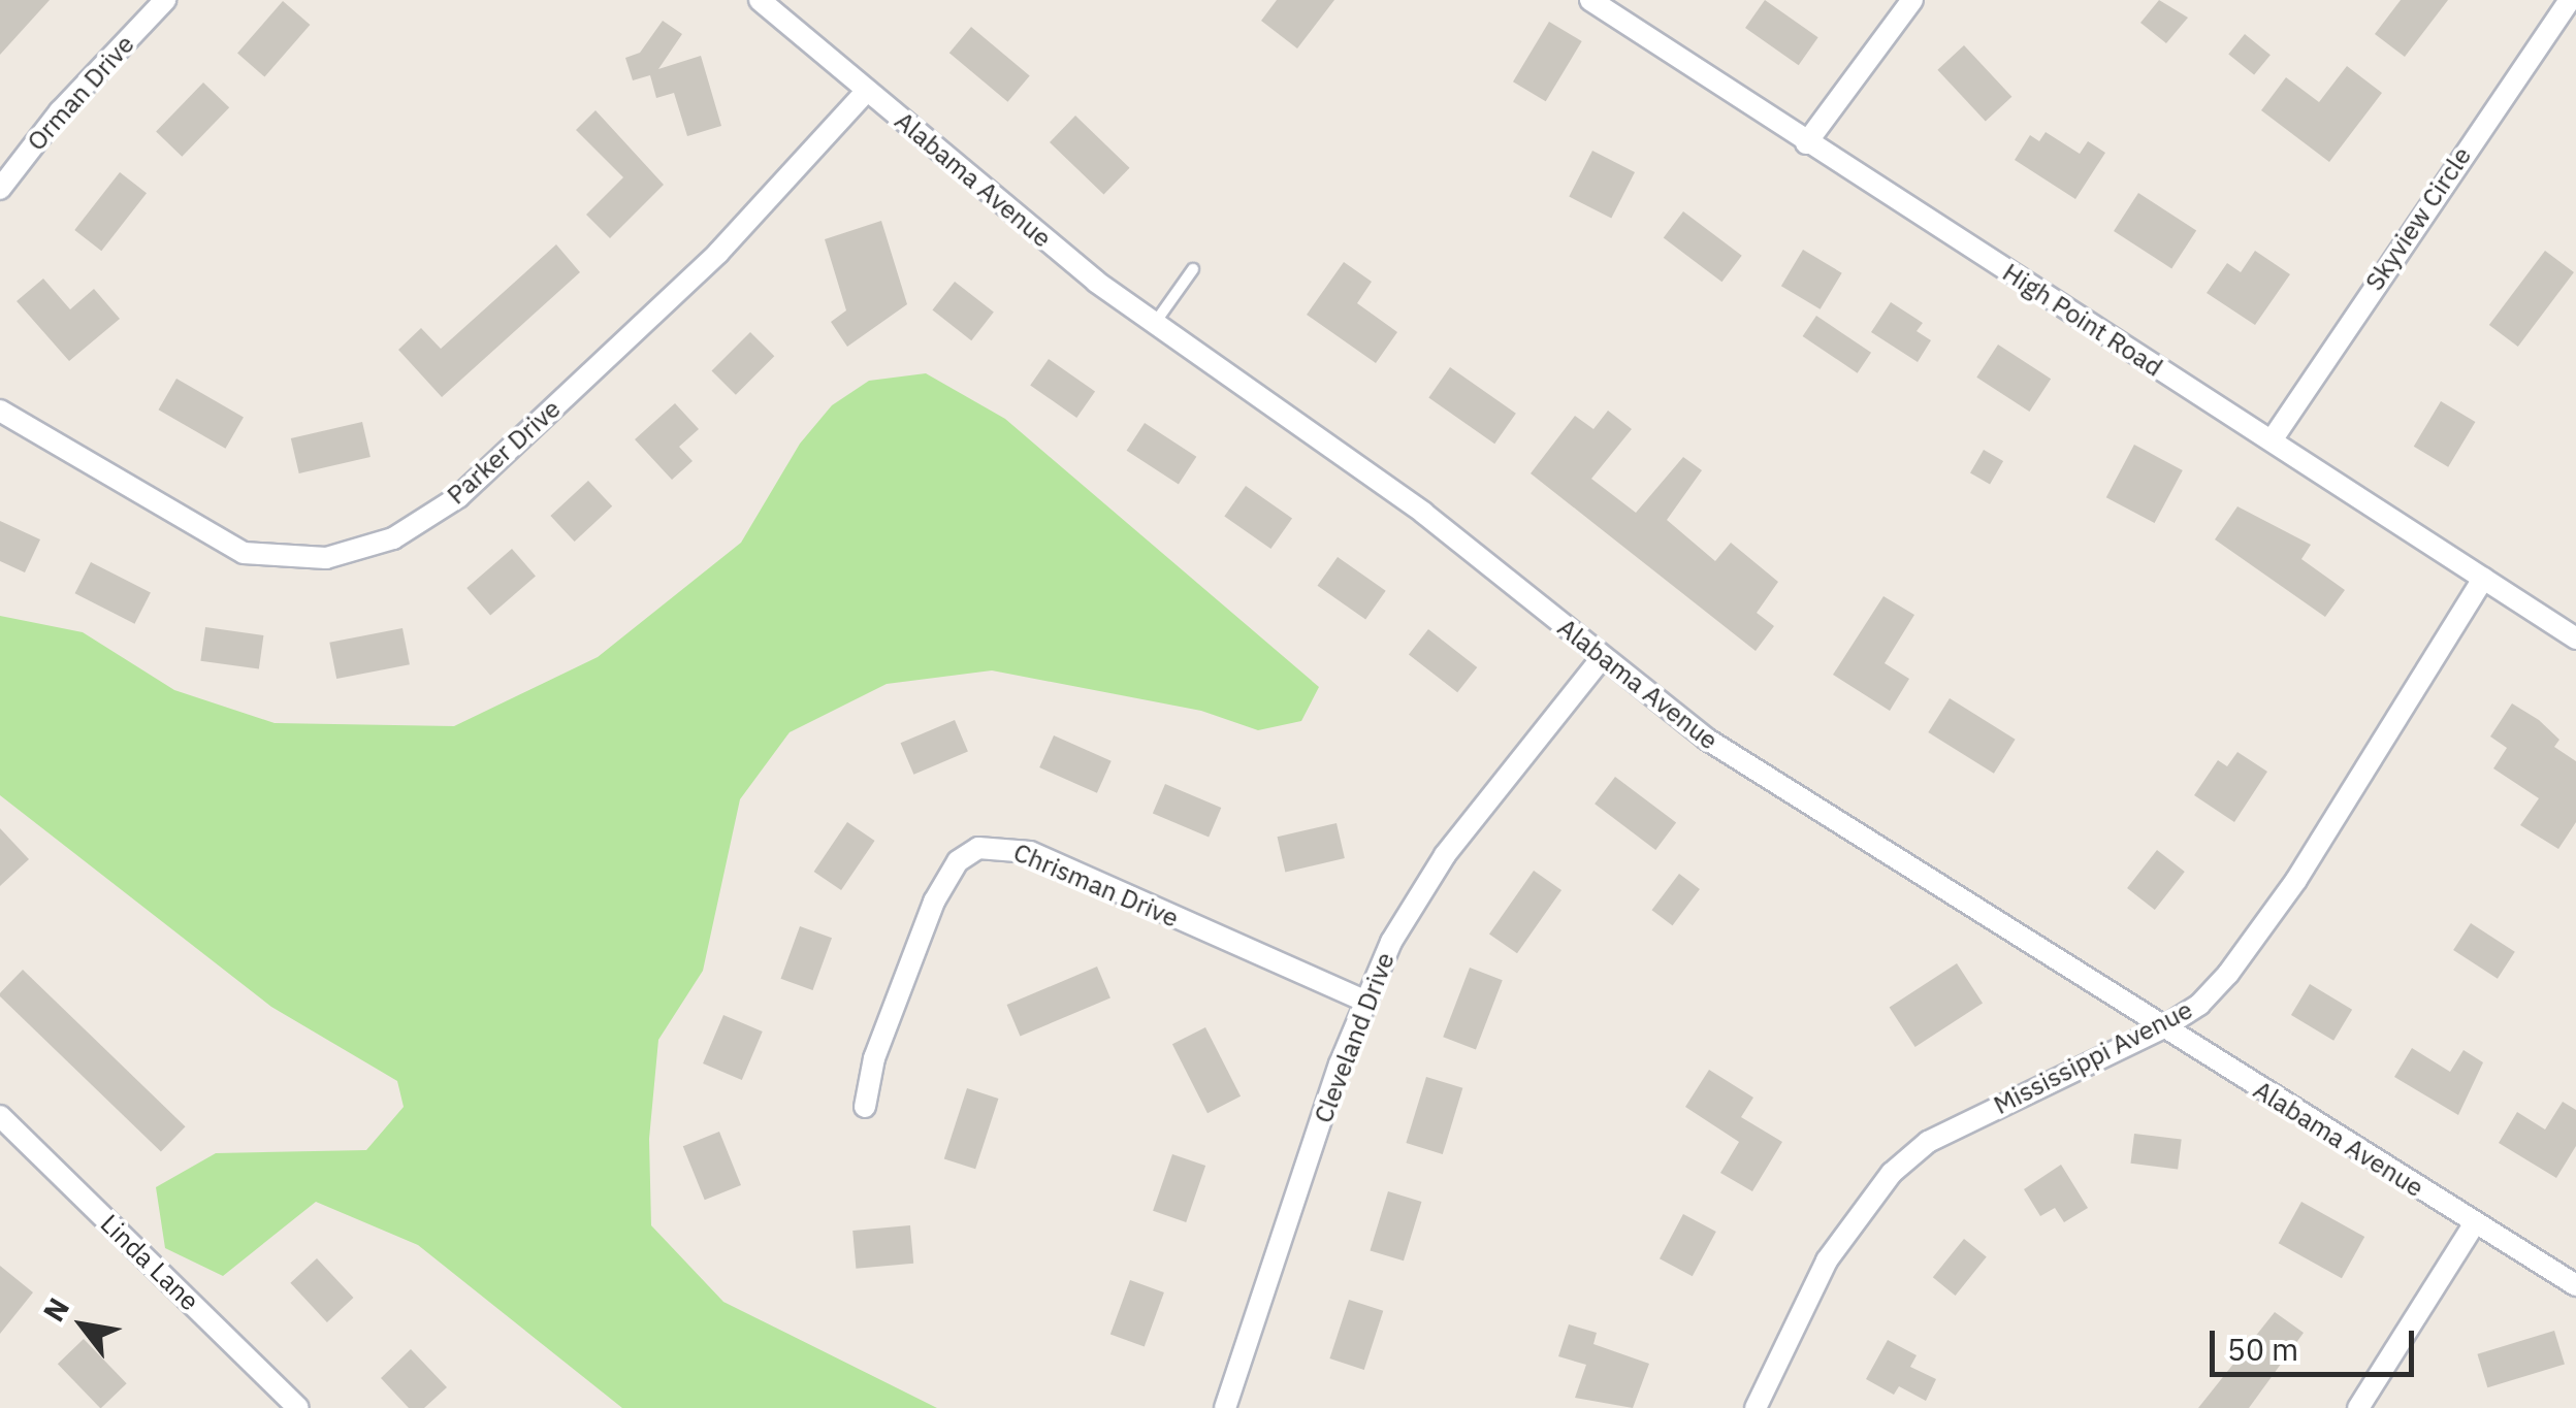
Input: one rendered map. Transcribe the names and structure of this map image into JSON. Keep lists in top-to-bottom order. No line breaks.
{"streets":{"street":["Orman Drive","Alabama Avenue","Skyview Circle","High Point Road","Parker Drive","Chrisman Drive","Cleveland Drive","Mississippi Avenue","Linda Lane"]},"crossings":[["Alabama Avenue","Parker Drive"],["Alabama Avenue","Cleveland Drive"],["Alabama Avenue","Mississippi Avenue"],["Skyview Circle","High Point Road"],["High Point Road","Mississippi Avenue"],["Chrisman Drive","Cleveland Drive"]],"scale_bar":"50 m","north":"top left"}
